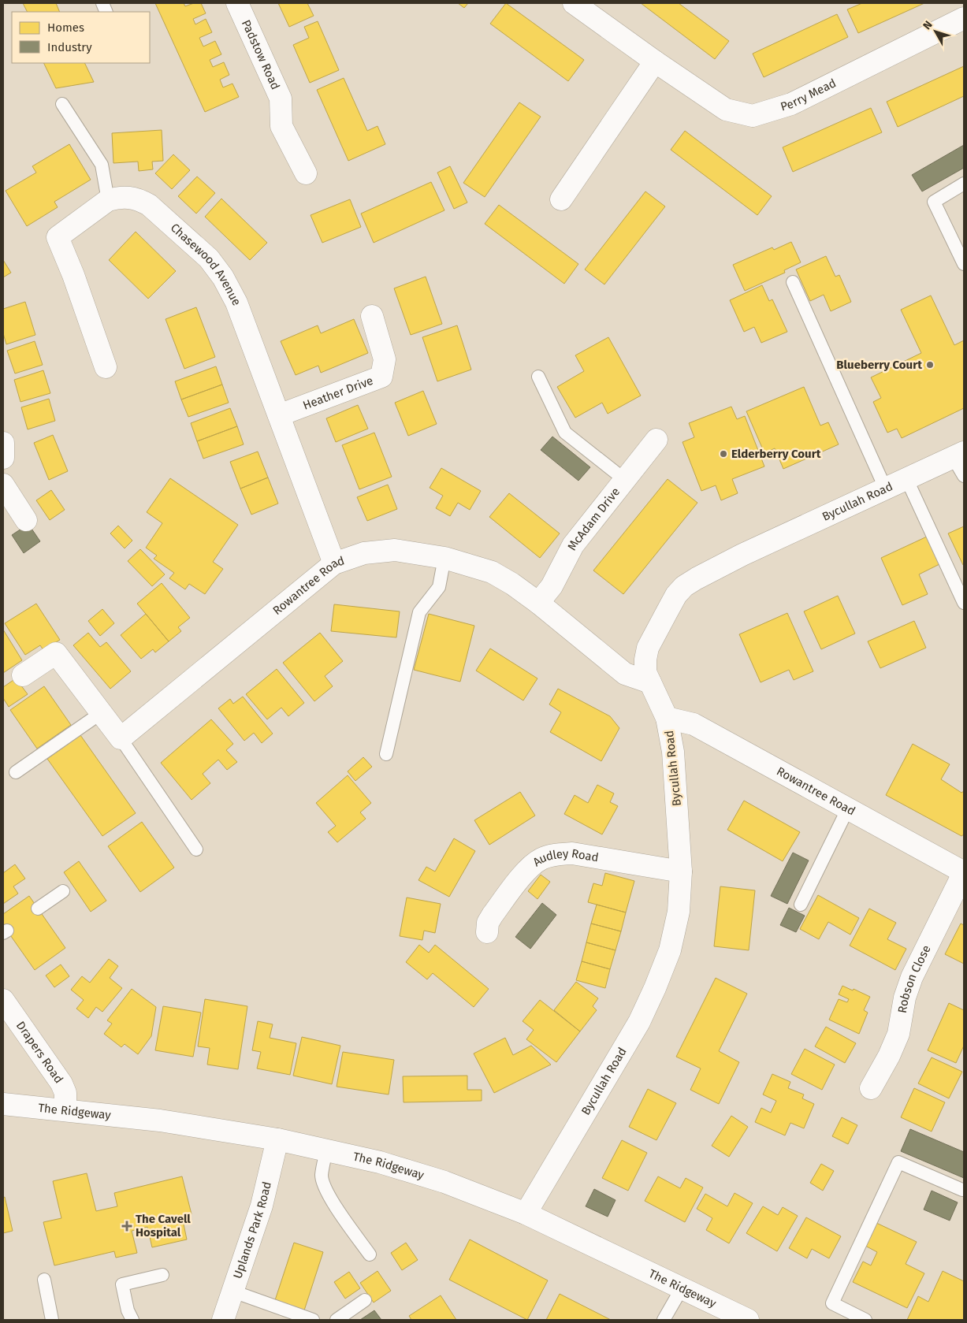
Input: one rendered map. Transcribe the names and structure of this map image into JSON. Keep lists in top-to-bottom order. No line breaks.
{"streets":{"street":["Padstow Road","Perry Mead","Chasewood Avenue","Heather Drive","Bycullah Road","McAdam Drive","Rowantree Road","Audley Road","Robson Close","Drapers Road","The Ridgeway","Uplands Park Road"]},"crossings":[["Chasewood Avenue","Heather Drive"],["Chasewood Avenue","Rowantree Road"],["Bycullah Road","Rowantree Road"],["Bycullah Road","Audley Road"],["Bycullah Road","The Ridgeway"],["McAdam Drive","Rowantree Road"],["Rowantree Road","Robson Close"],["Drapers Road","The Ridgeway"],["The Ridgeway","Uplands Park Road"]],"places":{"other":["Blueberry Court","Elderberry Court"],"health":["The Cavell Hospital"]},"legend":["Homes","Industry"],"north":"top left"}
